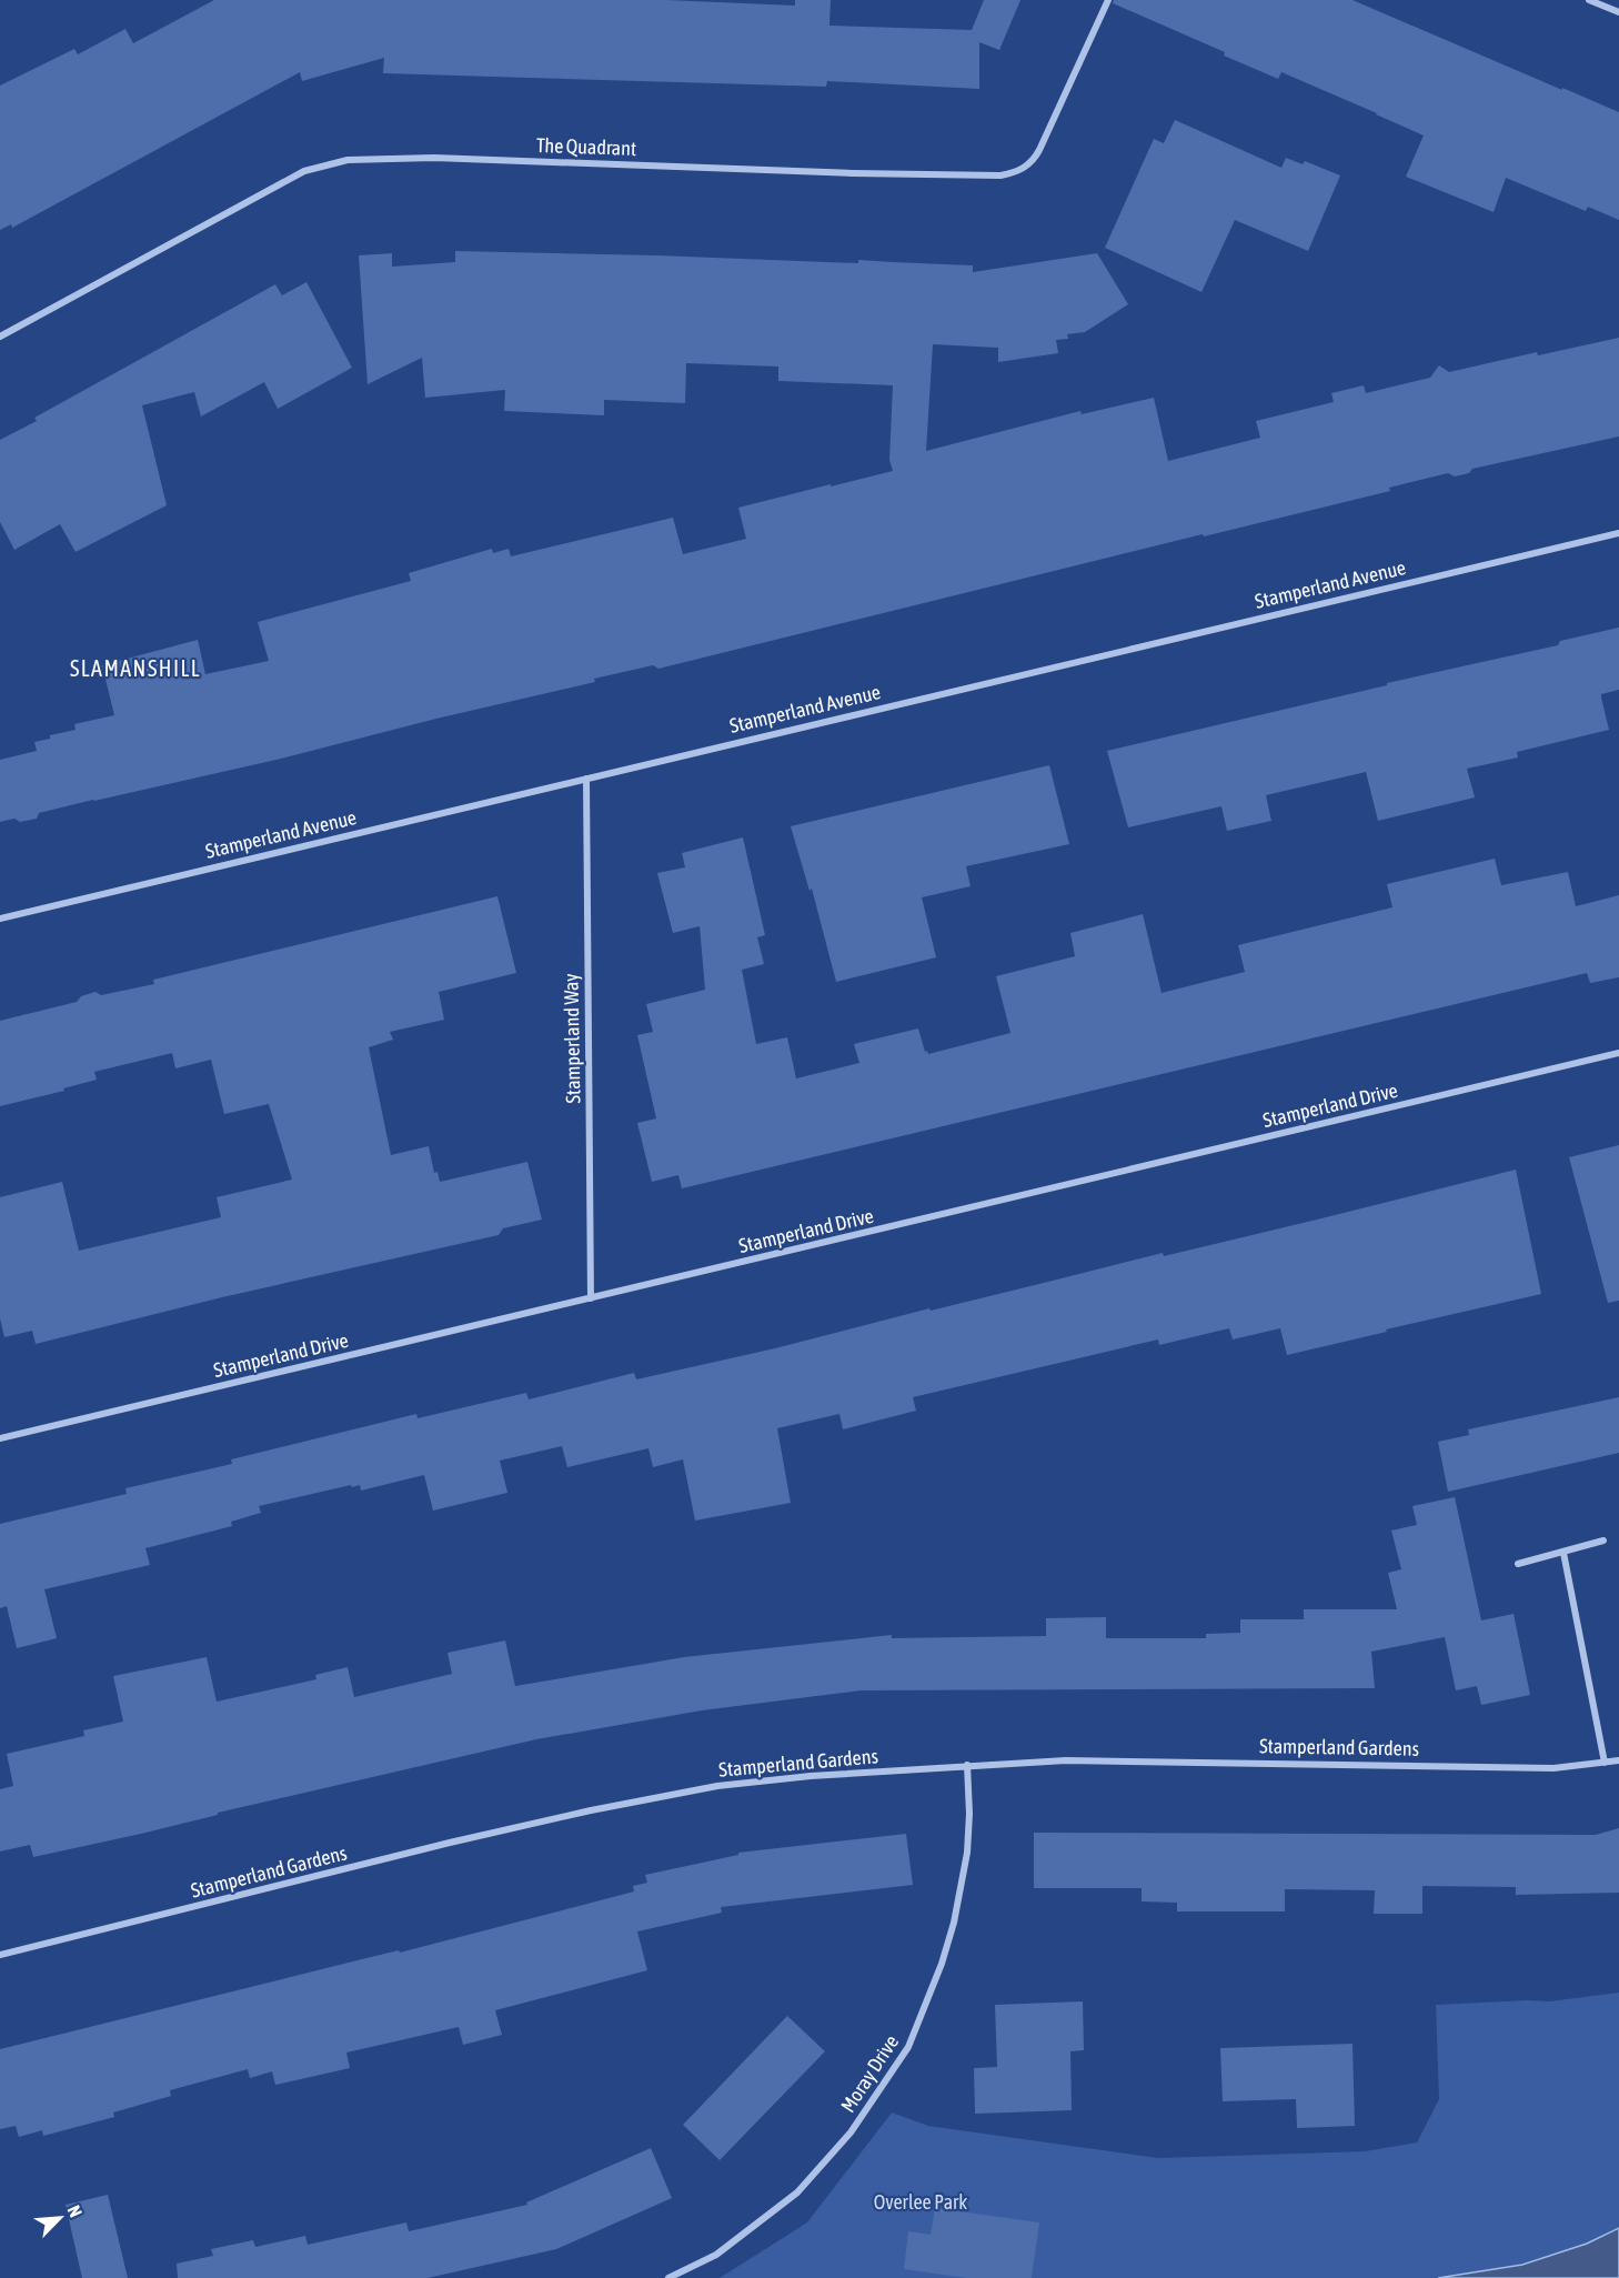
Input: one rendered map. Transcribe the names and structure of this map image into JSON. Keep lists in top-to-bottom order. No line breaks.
{"streets":{"street":["The Quadrant","Stamperland Avenue","Stamperland Way","Stamperland Drive","Stamperland Gardens","Moray Drive"]},"crossings":[["Stamperland Avenue","Stamperland Way"],["Stamperland Way","Stamperland Drive"],["Stamperland Gardens","Moray Drive"]],"districts":["SLAMANSHILL"],"parks":["Overlee Park"],"north":"top right"}
